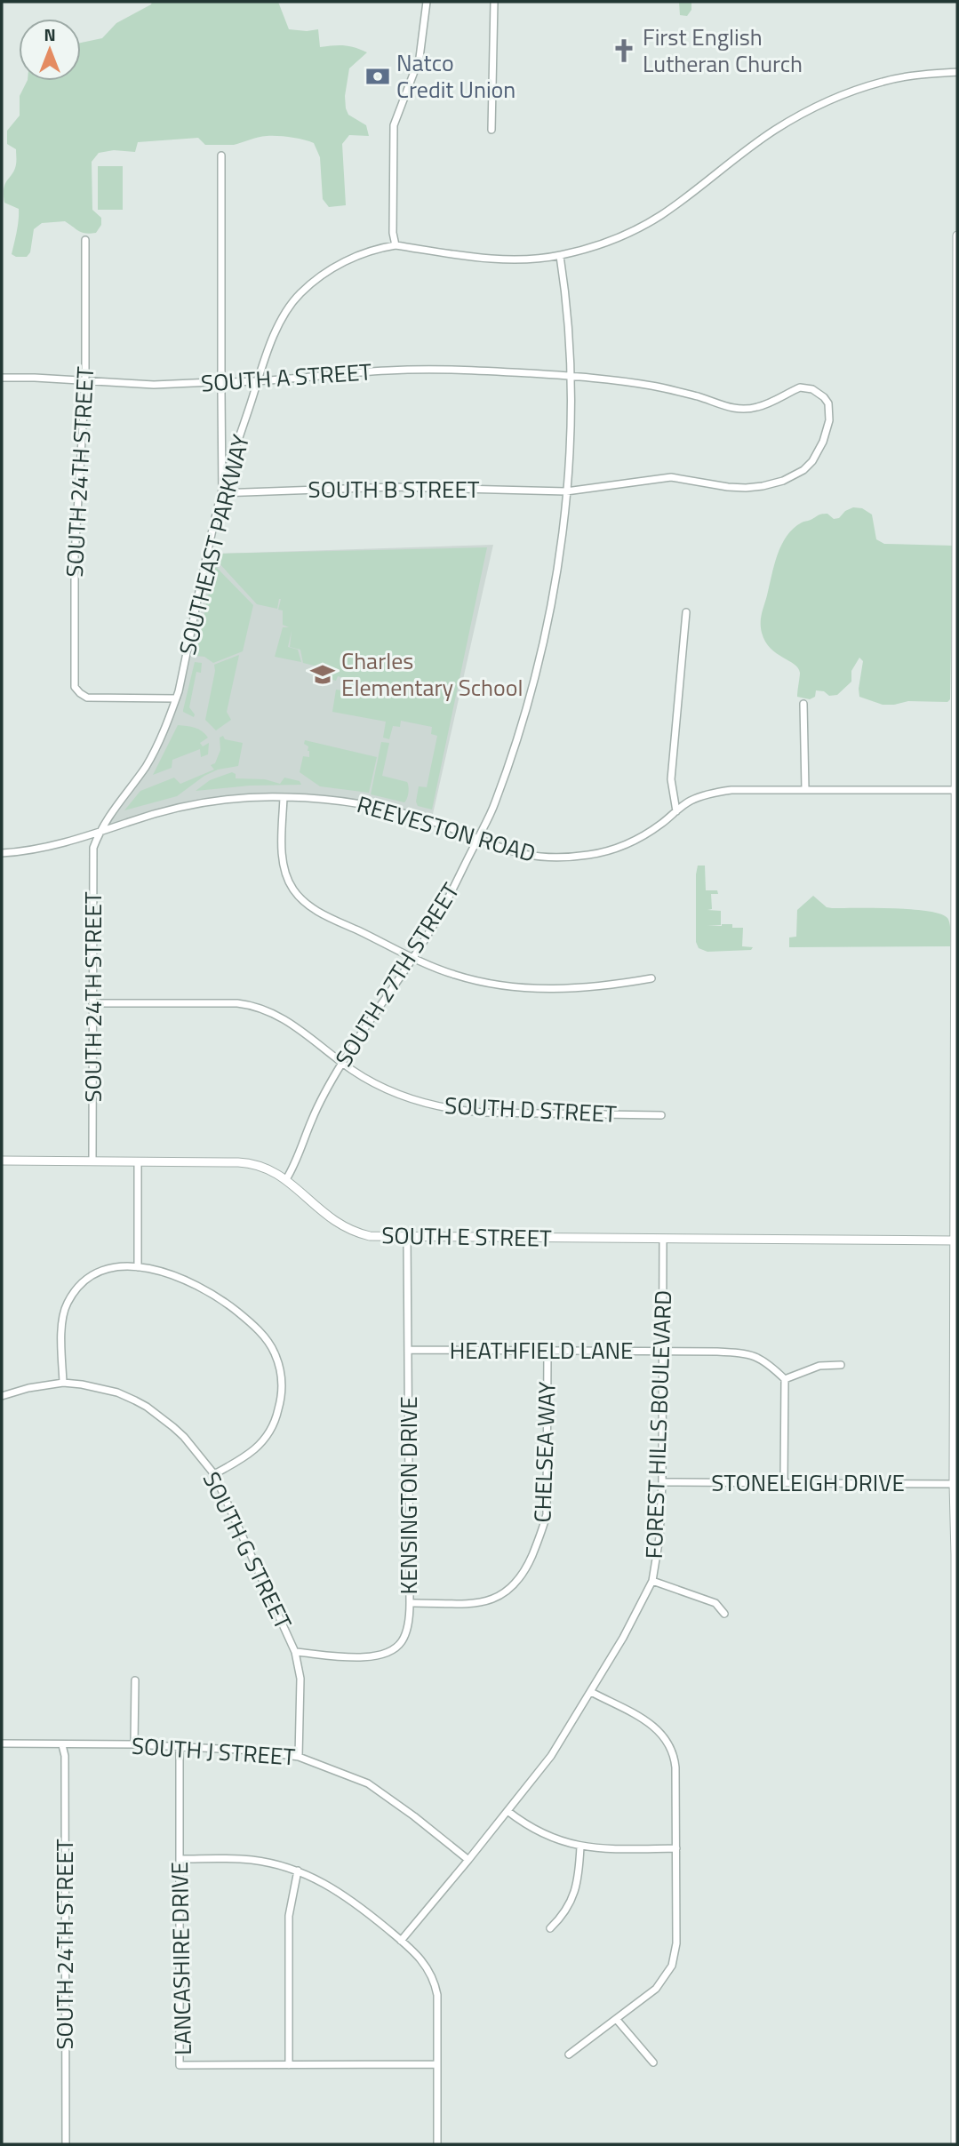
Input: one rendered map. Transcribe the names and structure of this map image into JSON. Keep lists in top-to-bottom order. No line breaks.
{"streets":{"street":["SOUTH A STREET","SOUTH 24TH STREET","SOUTH B STREET","SOUTHEAST PARKWAY","REEVESTON ROAD","SOUTH 27TH STREET","SOUTH D STREET","SOUTH E STREET","HEATHFIELD LANE","FOREST HILLS BOULEVARD","CHELSEA WAY","STONELEIGH DRIVE","KENSINGTON DRIVE","SOUTH G STREET","SOUTH J STREET","LANCASHIRE DRIVE"]},"crossings":[["SOUTH A STREET","SOUTH 24TH STREET"],["SOUTH A STREET","SOUTH B STREET"],["SOUTH A STREET","SOUTHEAST PARKWAY"],["SOUTH A STREET","SOUTH 27TH STREET"],["SOUTH 24TH STREET","SOUTHEAST PARKWAY"],["SOUTH 24TH STREET","REEVESTON ROAD"],["SOUTH 24TH STREET","SOUTH D STREET"],["SOUTH 24TH STREET","SOUTH E STREET"],["SOUTH 24TH STREET","SOUTH J STREET"],["SOUTH B STREET","SOUTHEAST PARKWAY"],["SOUTH B STREET","SOUTH 27TH STREET"],["SOUTHEAST PARKWAY","REEVESTON ROAD"],["SOUTHEAST PARKWAY","SOUTH 27TH STREET"],["REEVESTON ROAD","SOUTH 27TH STREET"],["SOUTH 27TH STREET","SOUTH D STREET"],["SOUTH 27TH STREET","SOUTH E STREET"],["SOUTH E STREET","FOREST HILLS BOULEVARD"],["SOUTH E STREET","KENSINGTON DRIVE"],["HEATHFIELD LANE","FOREST HILLS BOULEVARD"],["HEATHFIELD LANE","CHELSEA WAY"],["HEATHFIELD LANE","KENSINGTON DRIVE"],["FOREST HILLS BOULEVARD","STONELEIGH DRIVE"],["FOREST HILLS BOULEVARD","SOUTH J STREET"],["CHELSEA WAY","KENSINGTON DRIVE"],["KENSINGTON DRIVE","SOUTH G STREET"],["SOUTH G STREET","SOUTH J STREET"],["SOUTH J STREET","LANCASHIRE DRIVE"]],"places":{"church":["First English Lutheran Church"],"bank":["Natco Credit Union"],"school or university":["Charles Elementary School"]},"north":"top"}
